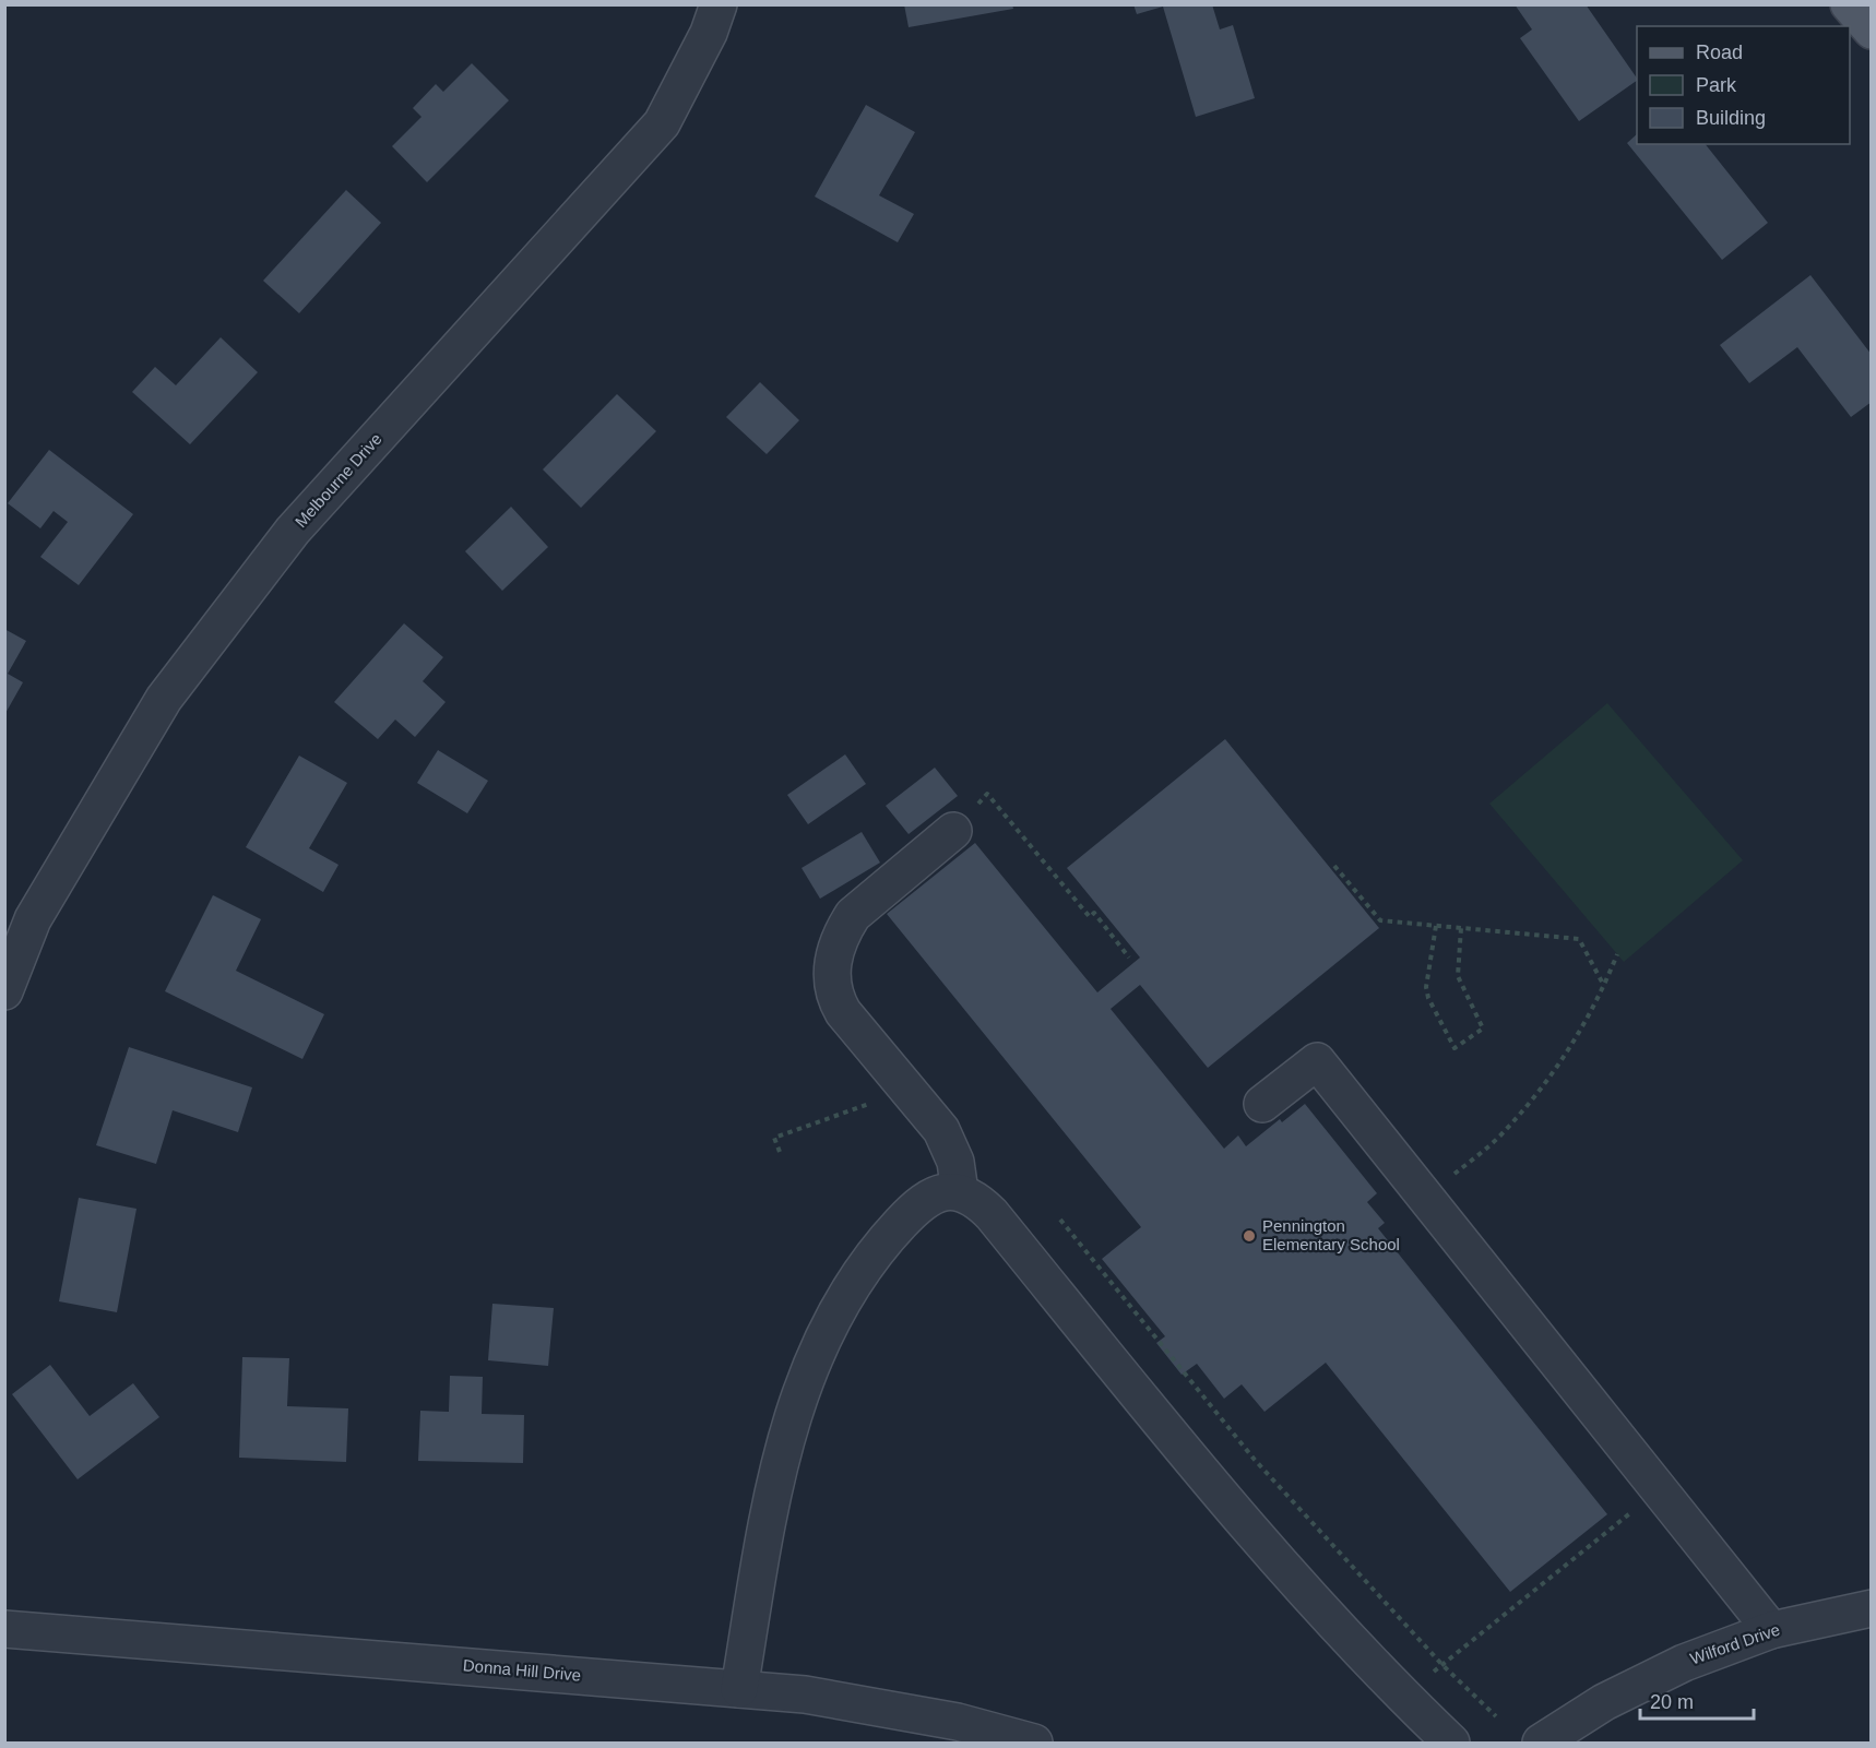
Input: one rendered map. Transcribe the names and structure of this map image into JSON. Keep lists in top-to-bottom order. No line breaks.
{"streets":{"street":["Melbourne Drive","Wilford Drive","Donna Hill Drive"]},"places":["Pennington Elementary School"],"legend":["Road","Park","Building"],"scale_bar":"20 m"}
